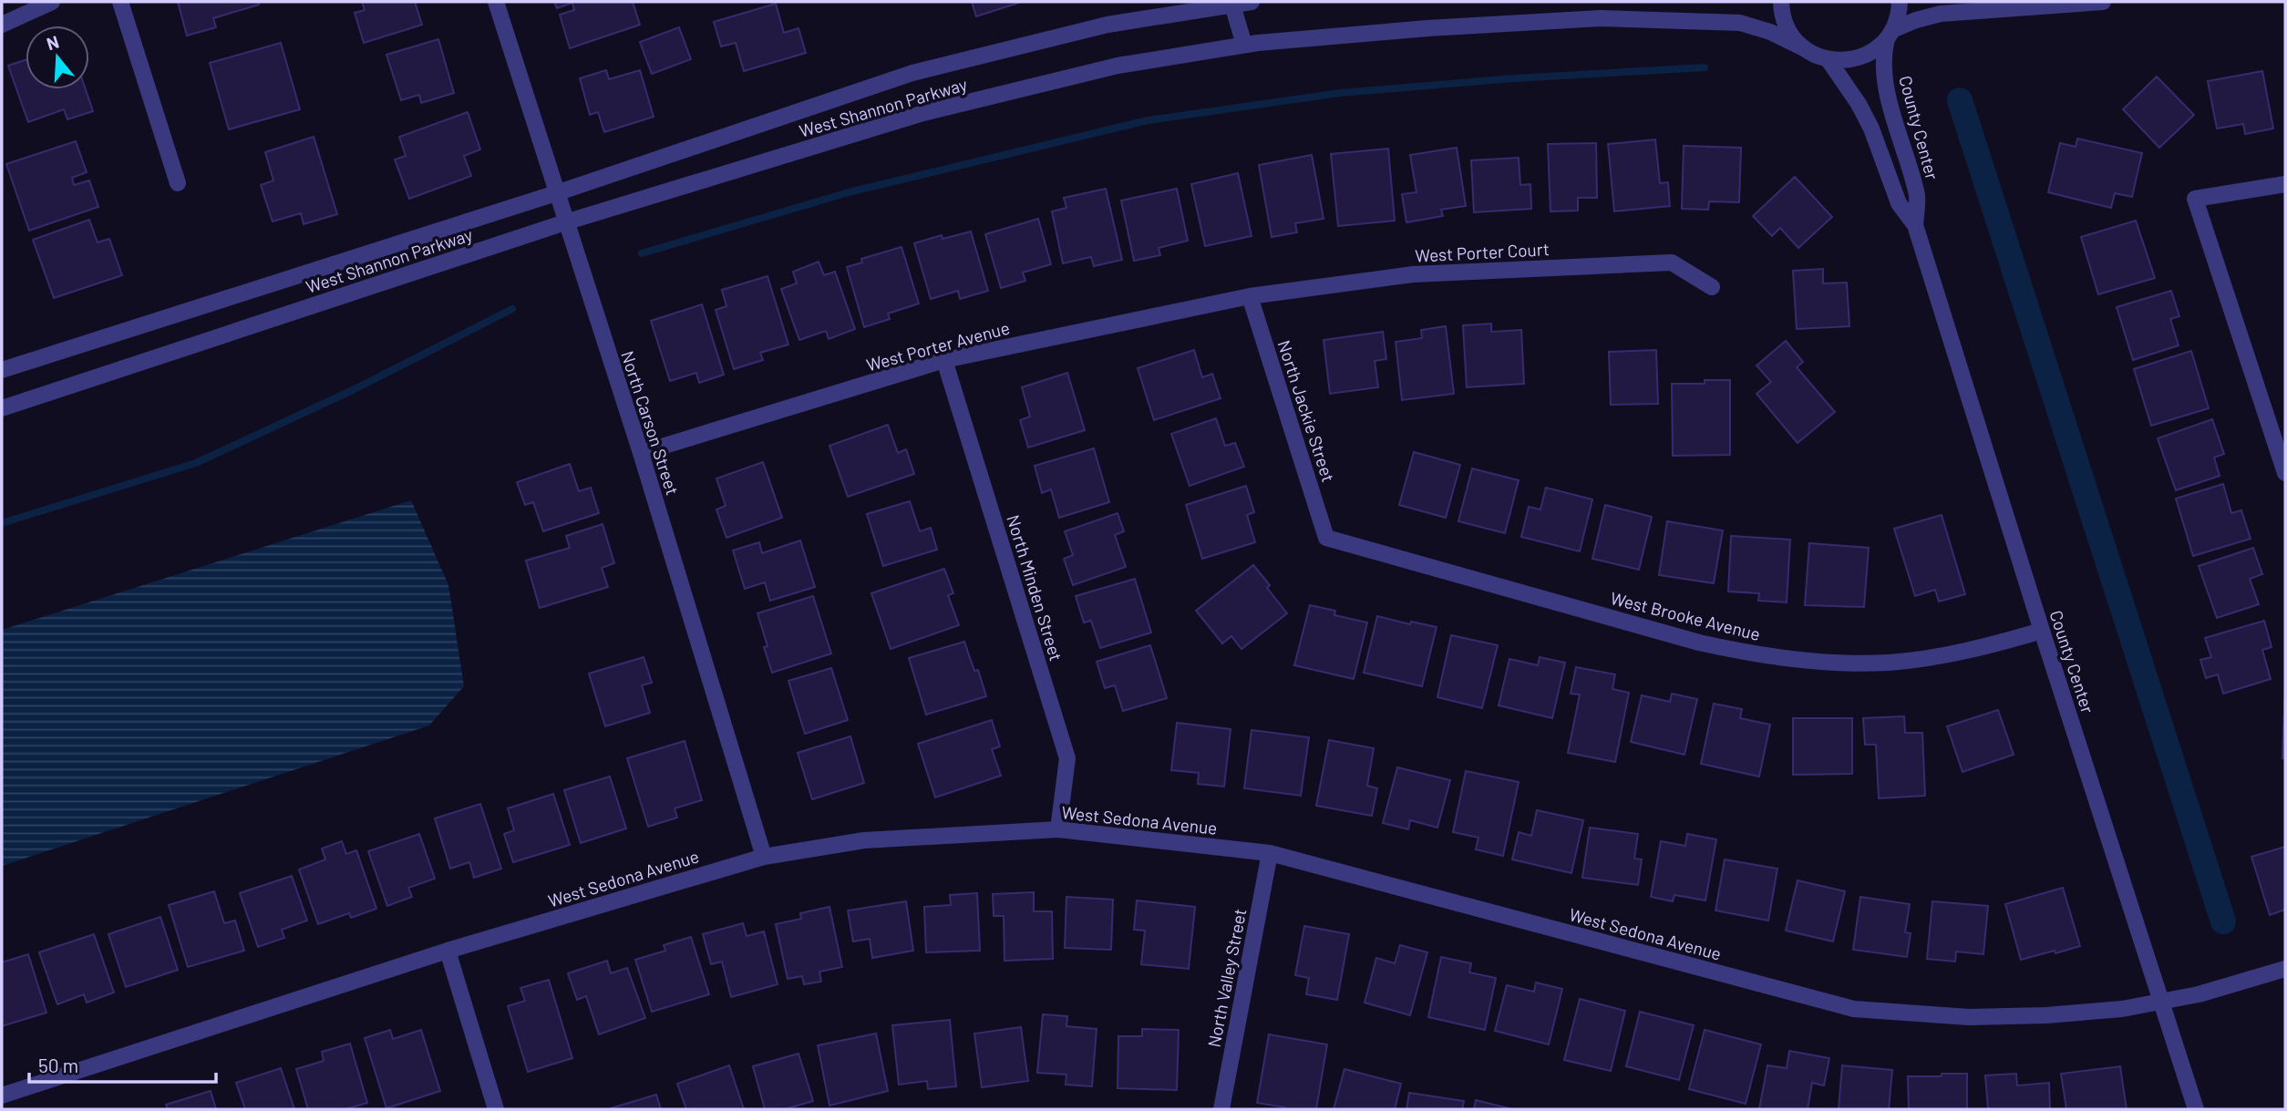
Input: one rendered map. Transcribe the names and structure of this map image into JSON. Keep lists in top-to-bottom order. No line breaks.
{"streets":{"street":["West Shannon Parkway","County Center","West Porter Court","West Porter Avenue","North Jackie Street","North Carson Street","North Minden Street","West Brooke Avenue","West Sedona Avenue","North Valley Street"]},"crossings":[["West Shannon Parkway","County Center"],["West Shannon Parkway","North Carson Street"],["County Center","West Brooke Avenue"],["County Center","West Sedona Avenue"],["West Porter Court","West Porter Avenue"],["West Porter Court","North Jackie Street"],["West Porter Avenue","North Jackie Street"],["West Porter Avenue","North Carson Street"],["West Porter Avenue","North Minden Street"],["North Jackie Street","West Brooke Avenue"],["North Carson Street","West Sedona Avenue"],["North Minden Street","West Sedona Avenue"],["West Sedona Avenue","North Valley Street"]],"scale_bar":"50 m","north":"top"}
